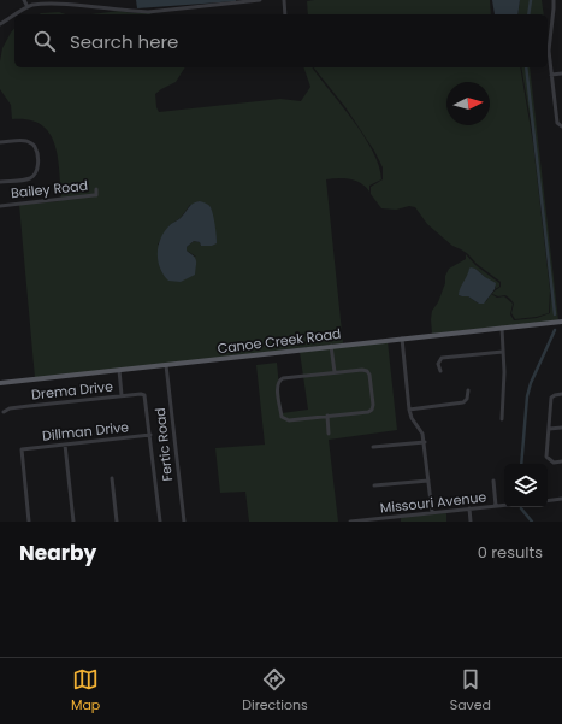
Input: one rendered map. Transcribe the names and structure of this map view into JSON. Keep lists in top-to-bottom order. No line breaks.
{"streets":{"main road":["Canoe Creek Road"],"street":["Bailey Road","Drema Drive","Dillman Drive","Fertic Road","Missouri Avenue"]},"crossings":[["Canoe Creek Road","Fertic Road"],["Drema Drive","Dillman Drive"]],"north":"right","page":{"search":"Search here","heading":["Nearby","0 results"],"nav":["Map","Directions","Saved"]}}
